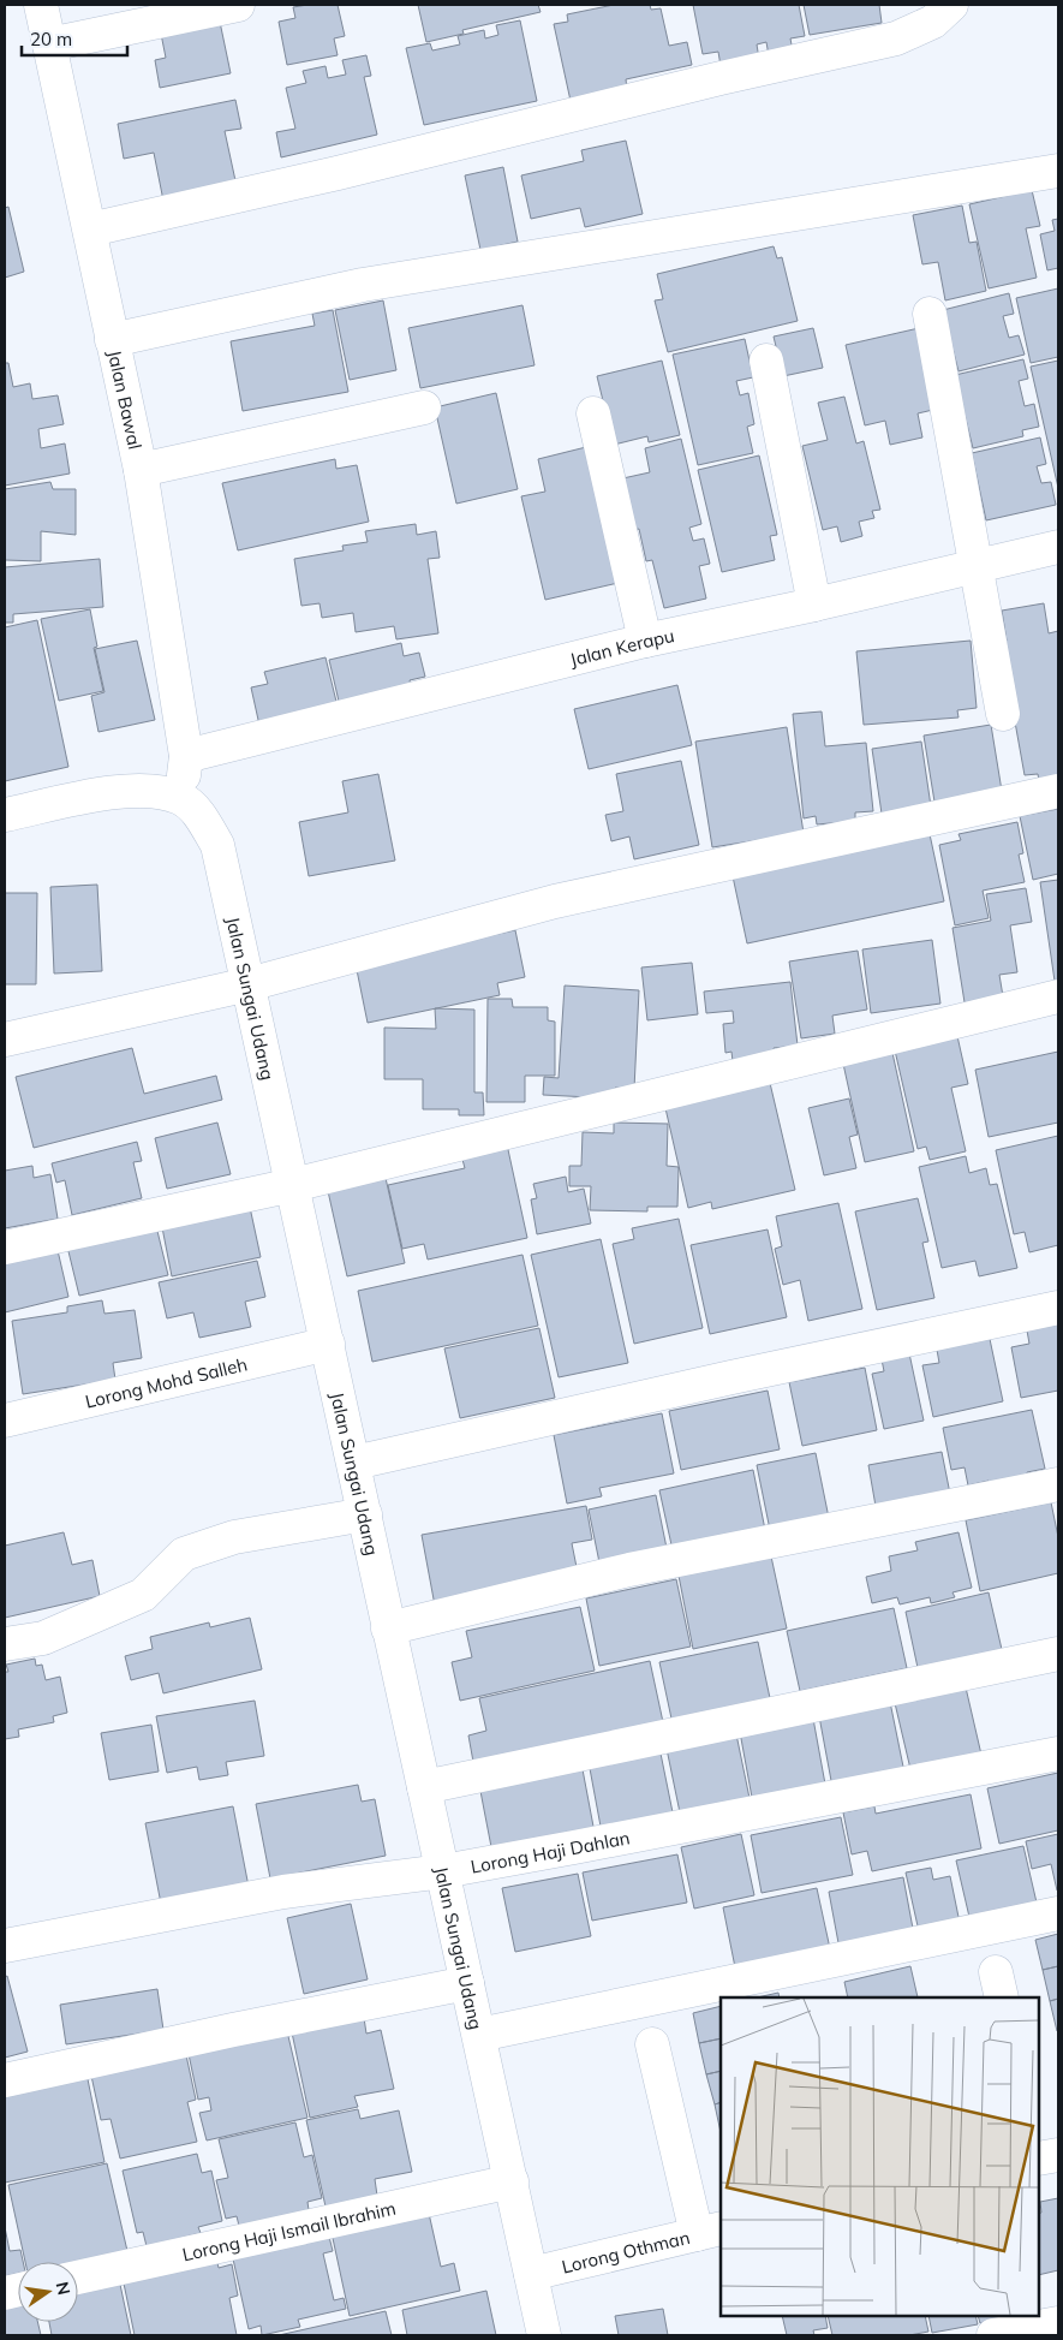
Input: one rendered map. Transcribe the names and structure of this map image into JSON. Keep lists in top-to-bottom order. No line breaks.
{"streets":{"street":["Jalan Bawal","Jalan Kerapu","Jalan Sungai Udang","Lorong Mohd Salleh","Lorong Haji Dahlan","Lorong Haji Ismail Ibrahim","Lorong Othman"]},"crossings":[["Jalan Bawal","Jalan Kerapu"],["Jalan Bawal","Jalan Sungai Udang"],["Jalan Sungai Udang","Lorong Mohd Salleh"],["Jalan Sungai Udang","Lorong Haji Dahlan"],["Jalan Sungai Udang","Lorong Haji Ismail Ibrahim"],["Jalan Sungai Udang","Lorong Othman"]],"scale_bar":"20 m","north":"right"}
